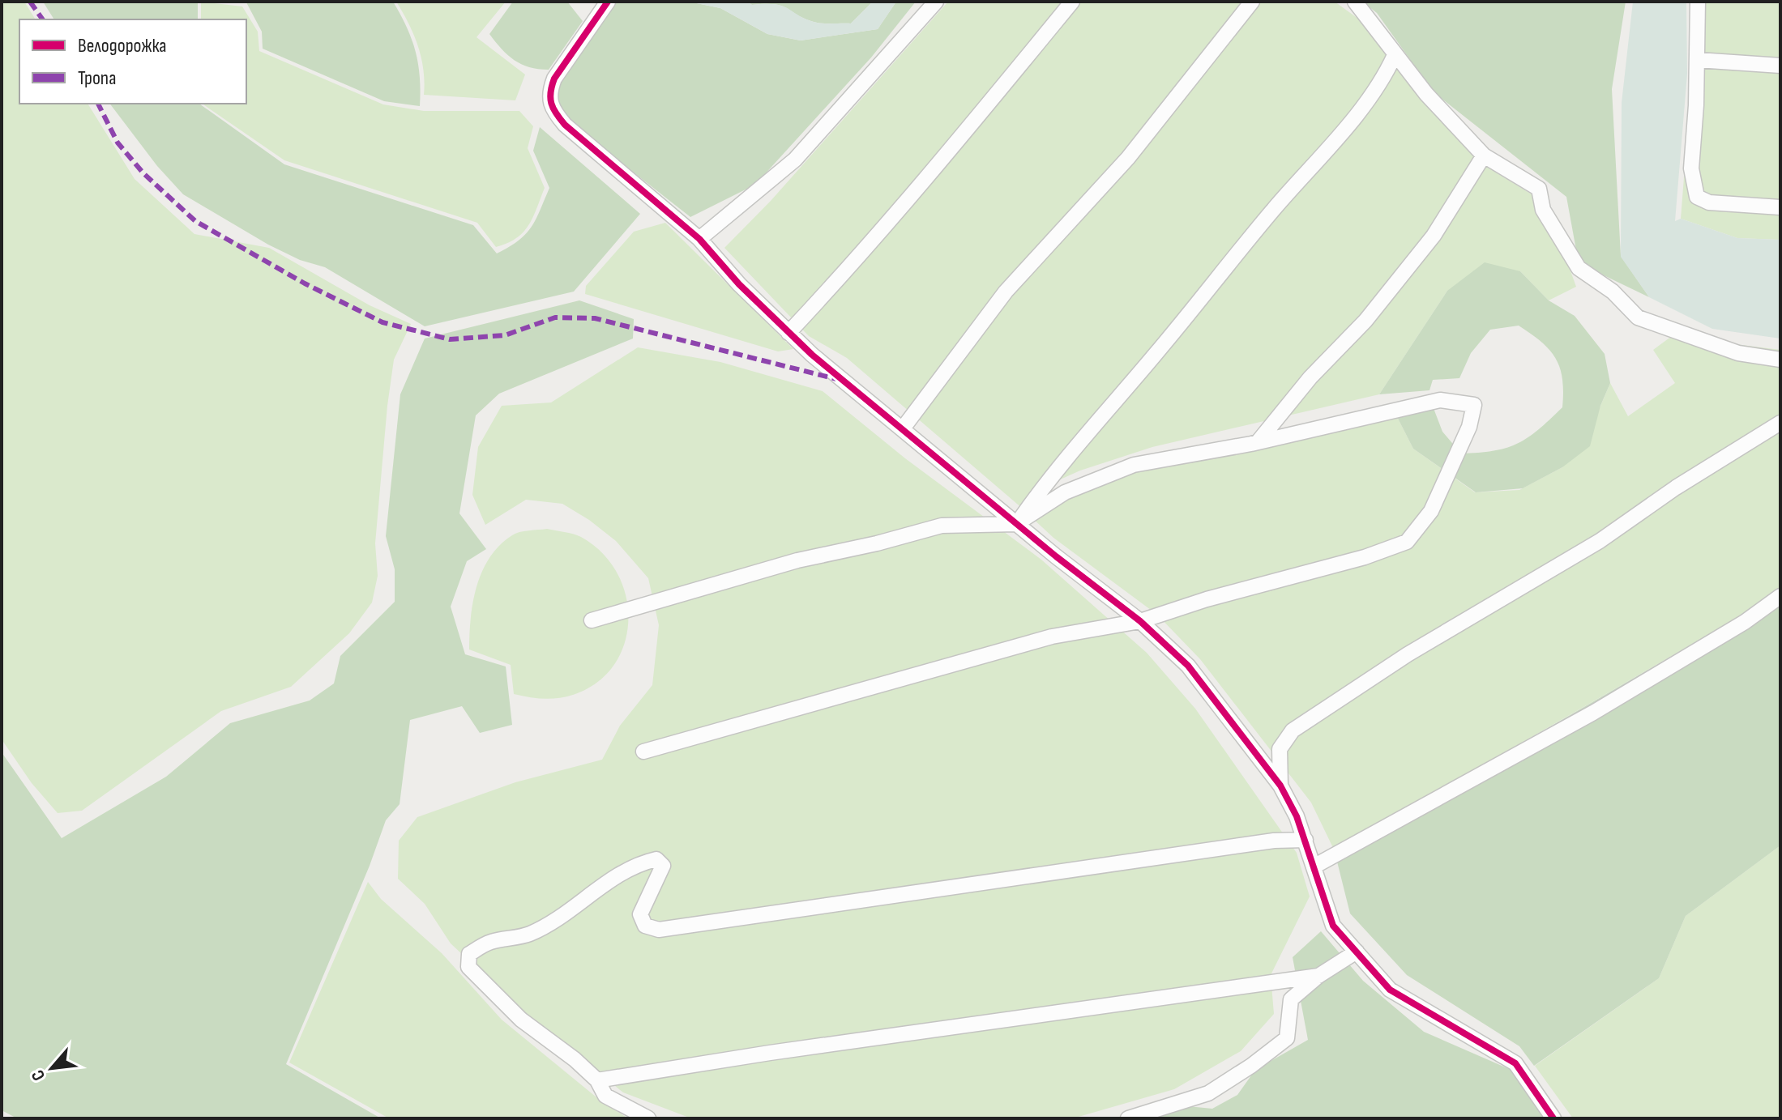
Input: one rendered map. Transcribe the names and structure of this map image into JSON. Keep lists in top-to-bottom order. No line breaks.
{"legend":["Велодорожка","Тропа"],"north":"bottom left"}
